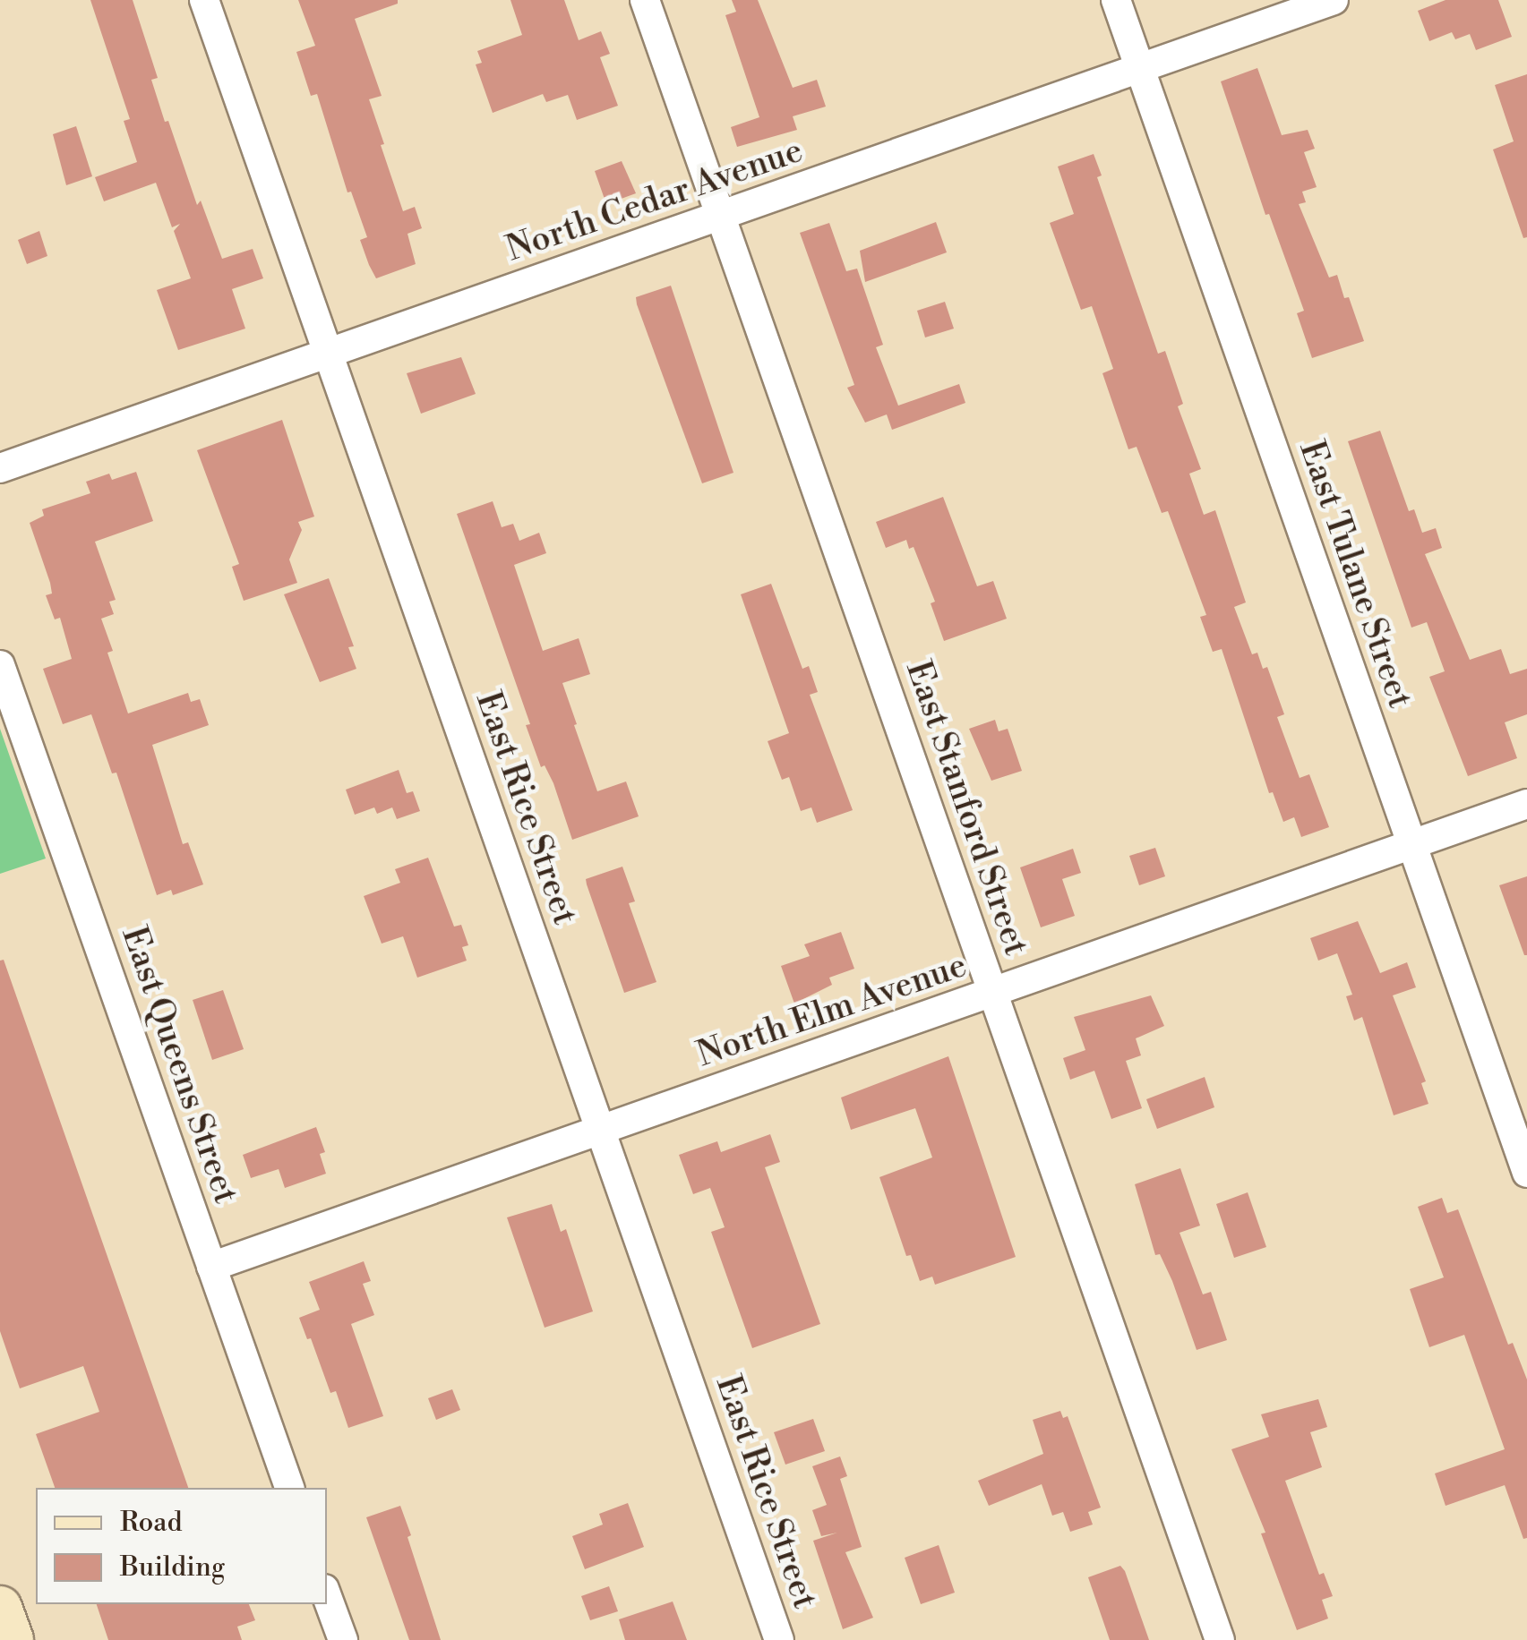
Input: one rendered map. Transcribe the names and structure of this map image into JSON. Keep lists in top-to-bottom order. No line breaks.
{"streets":{"street":["North Cedar Avenue","East Tulane Street","East Rice Street","East Stanford Street","North Elm Avenue","East Queens Street"]},"crossings":[["North Cedar Avenue","East Tulane Street"],["North Cedar Avenue","East Rice Street"],["North Cedar Avenue","East Stanford Street"],["East Tulane Street","North Elm Avenue"],["East Rice Street","North Elm Avenue"],["East Stanford Street","North Elm Avenue"],["North Elm Avenue","East Queens Street"]],"legend":["Road","Building"]}
